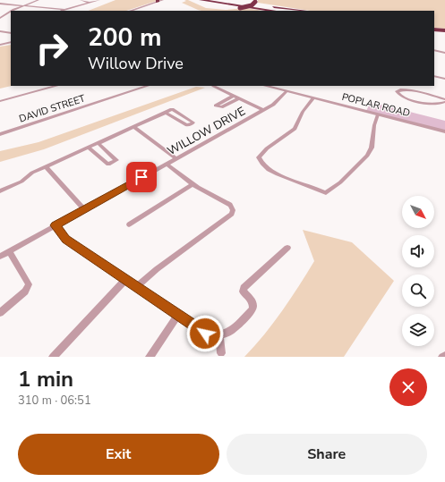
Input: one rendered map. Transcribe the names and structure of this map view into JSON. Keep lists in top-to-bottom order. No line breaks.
{"streets":{"street":["POPLAR ROAD","DAVID STREET","WILLOW DRIVE"]},"crossings":[["POPLAR ROAD","WILLOW DRIVE"]],"north":"bottom right","page":{"turn":["200 m","Willow Drive"],"heading":["1 min","310 m · 06:51"],"buttons":["Exit","Share"]}}
